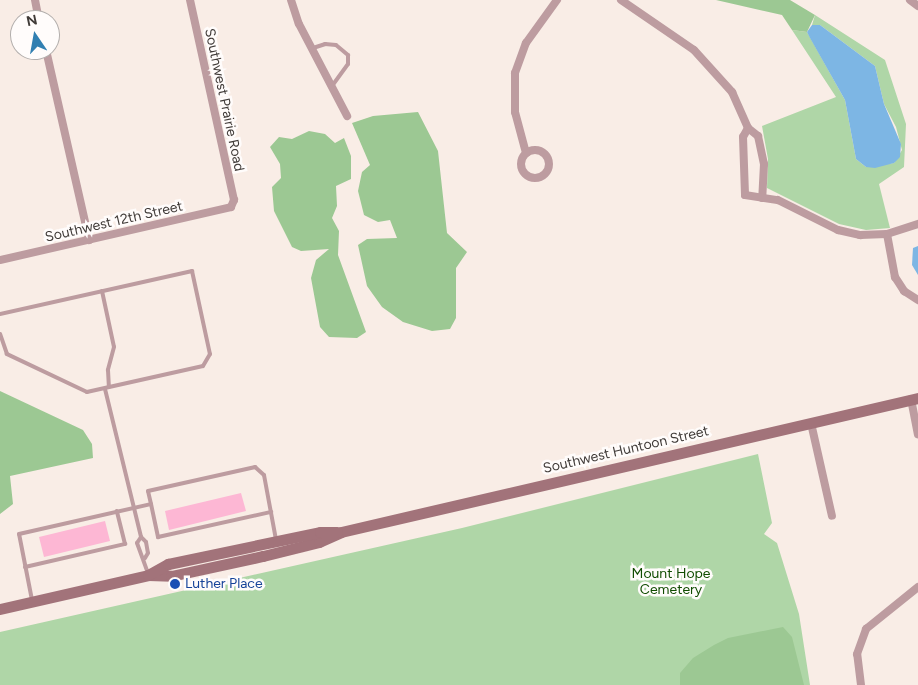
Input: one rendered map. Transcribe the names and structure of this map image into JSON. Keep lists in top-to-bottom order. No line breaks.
{"streets":{"main road":["Southwest Huntoon Street"],"street":["Southwest Prairie Road","Southwest 12th Street"]},"crossings":[["Southwest Prairie Road","Southwest 12th Street"]],"parks":["Mount Hope Cemetery"],"places":["Luther Place"],"north":"top"}
